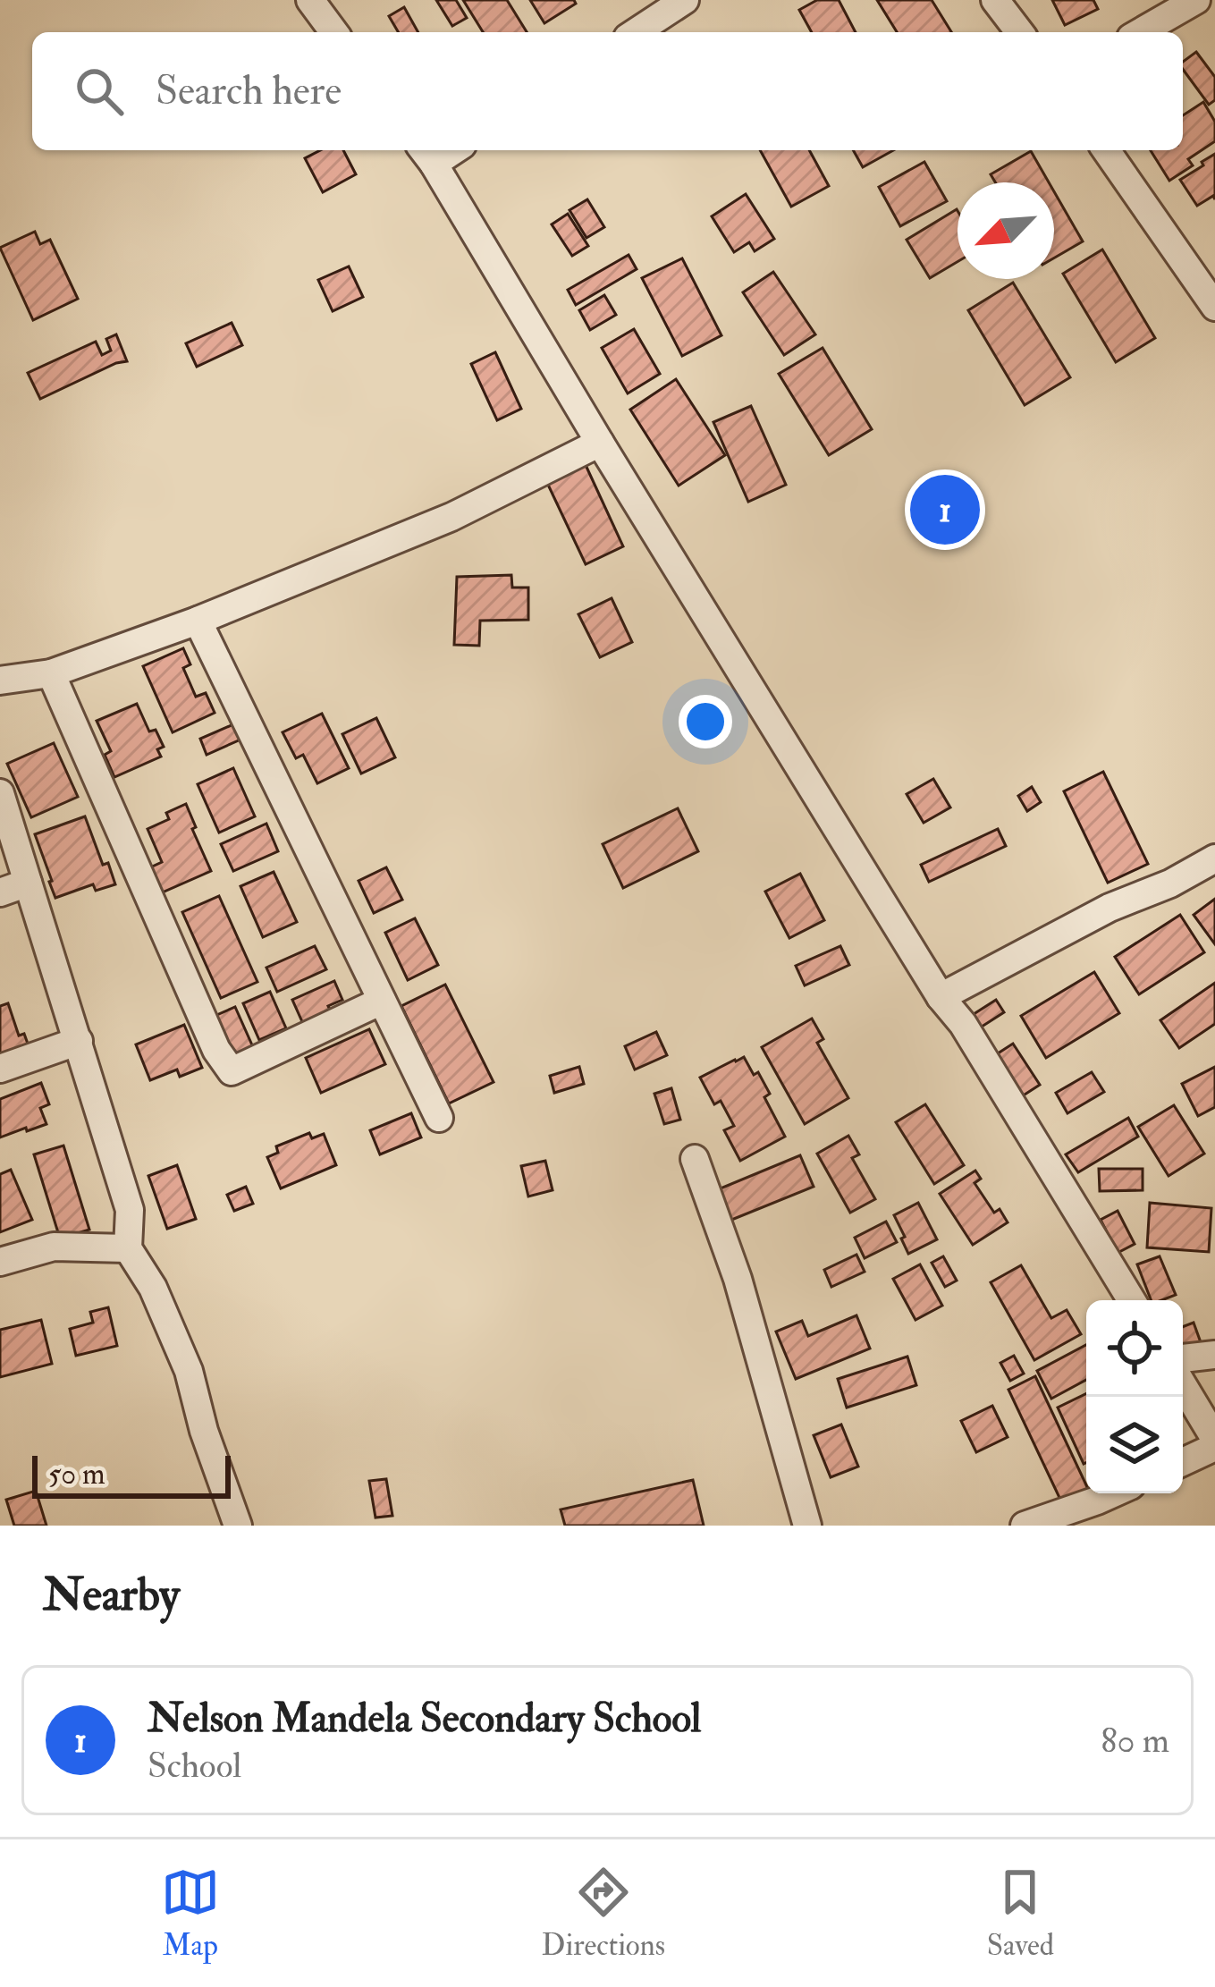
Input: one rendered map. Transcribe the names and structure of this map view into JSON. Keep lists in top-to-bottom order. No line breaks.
{"scale_bar":"50 m","north":"bottom left","page":{"search":"Search here","pins":"1","scale":"50 m","heading":"Nearby","list":[{"mark":"1","name":"Nelson Mandela Secondary School","note":"School","value":"80 m"}],"nav":["Map","Directions","Saved"]}}
